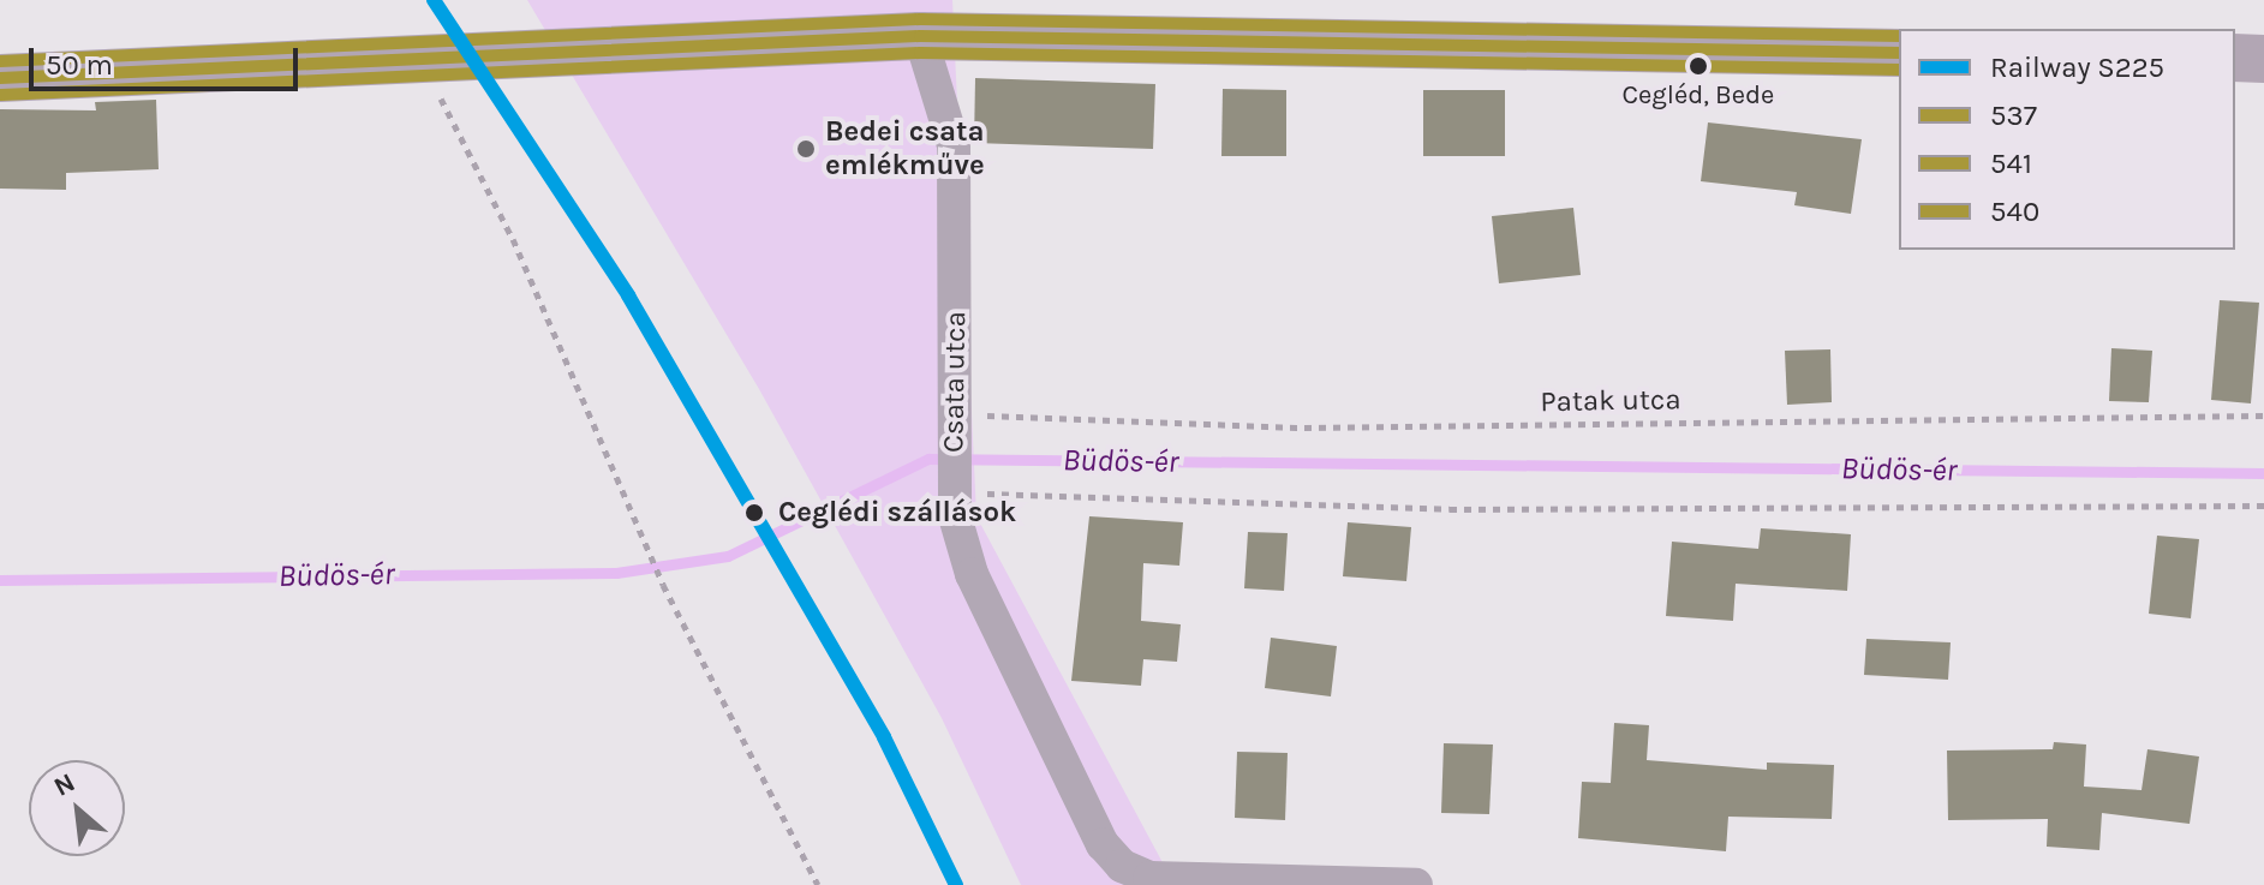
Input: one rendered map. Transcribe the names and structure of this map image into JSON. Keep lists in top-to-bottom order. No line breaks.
{"streets":{"street":["Csata utca"],"path":["Patak utca"]},"crossings":[["Csata utca","Patak utca"]],"water":["Büdös-ér"],"places":["Cegléd, Bede","Bedei csata emlékműve","Ceglédi szállások"],"lines":["rail line S225","transit line 540","transit line 537","transit line 541"],"legend":["Railway S225","537","541","540"],"scale_bar":"50 m","north":"top left"}
